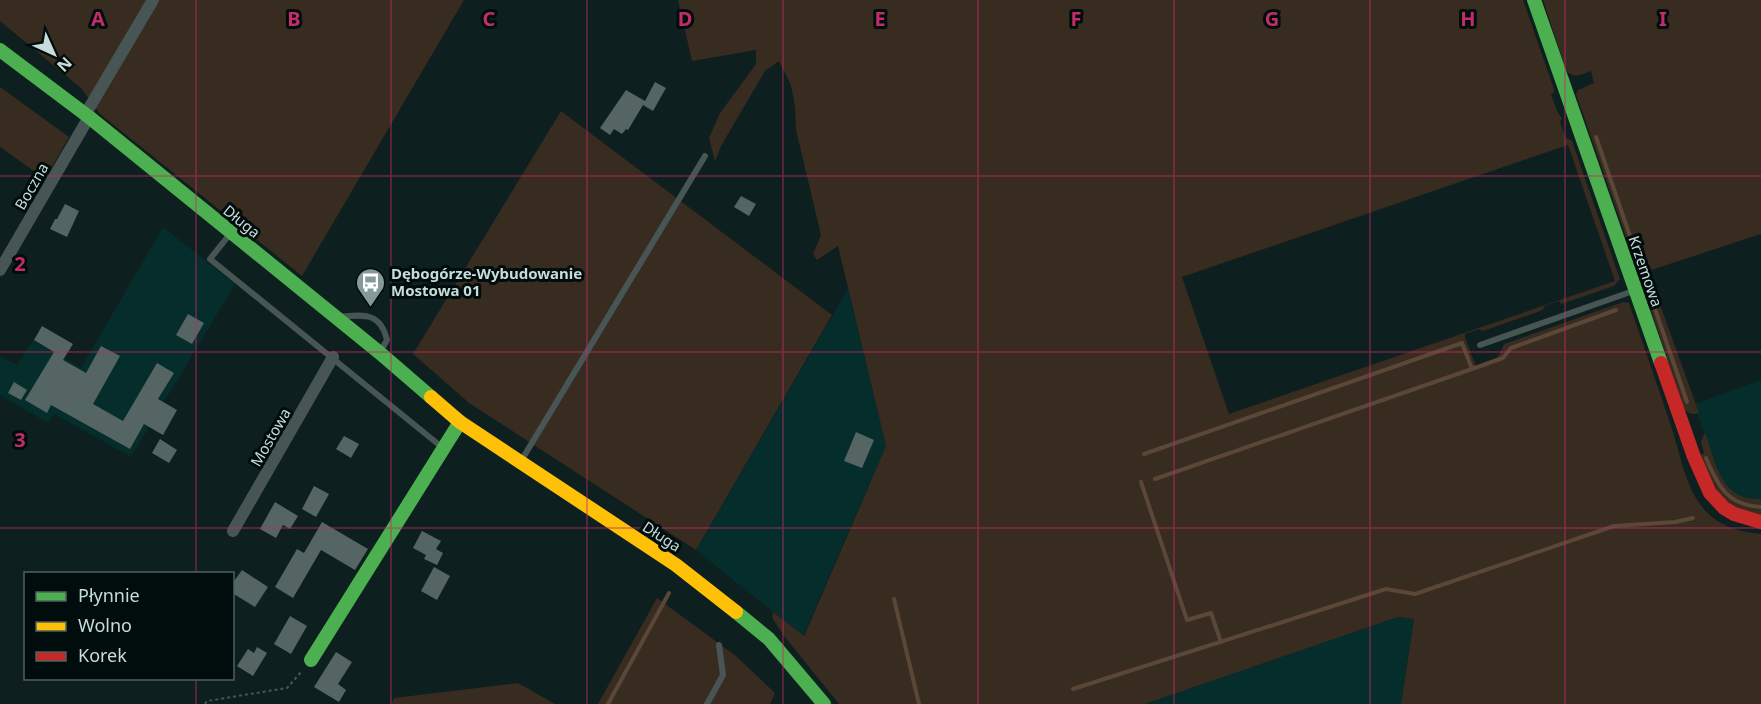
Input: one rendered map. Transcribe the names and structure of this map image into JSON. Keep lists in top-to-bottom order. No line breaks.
{"streets":{"street":["Boczna","Długa","Krzemowa","Mostowa"]},"crossings":[["Boczna","Długa"]],"places":{"bus stop":["Dębogórze-Wybudowanie Mostowa 01"]},"legend":["Płynnie","Wolno","Korek"],"north":"bottom right","grid":{"columns":["A","B","C","D","E","F","G","H","I"],"rows":["2","3"]}}
